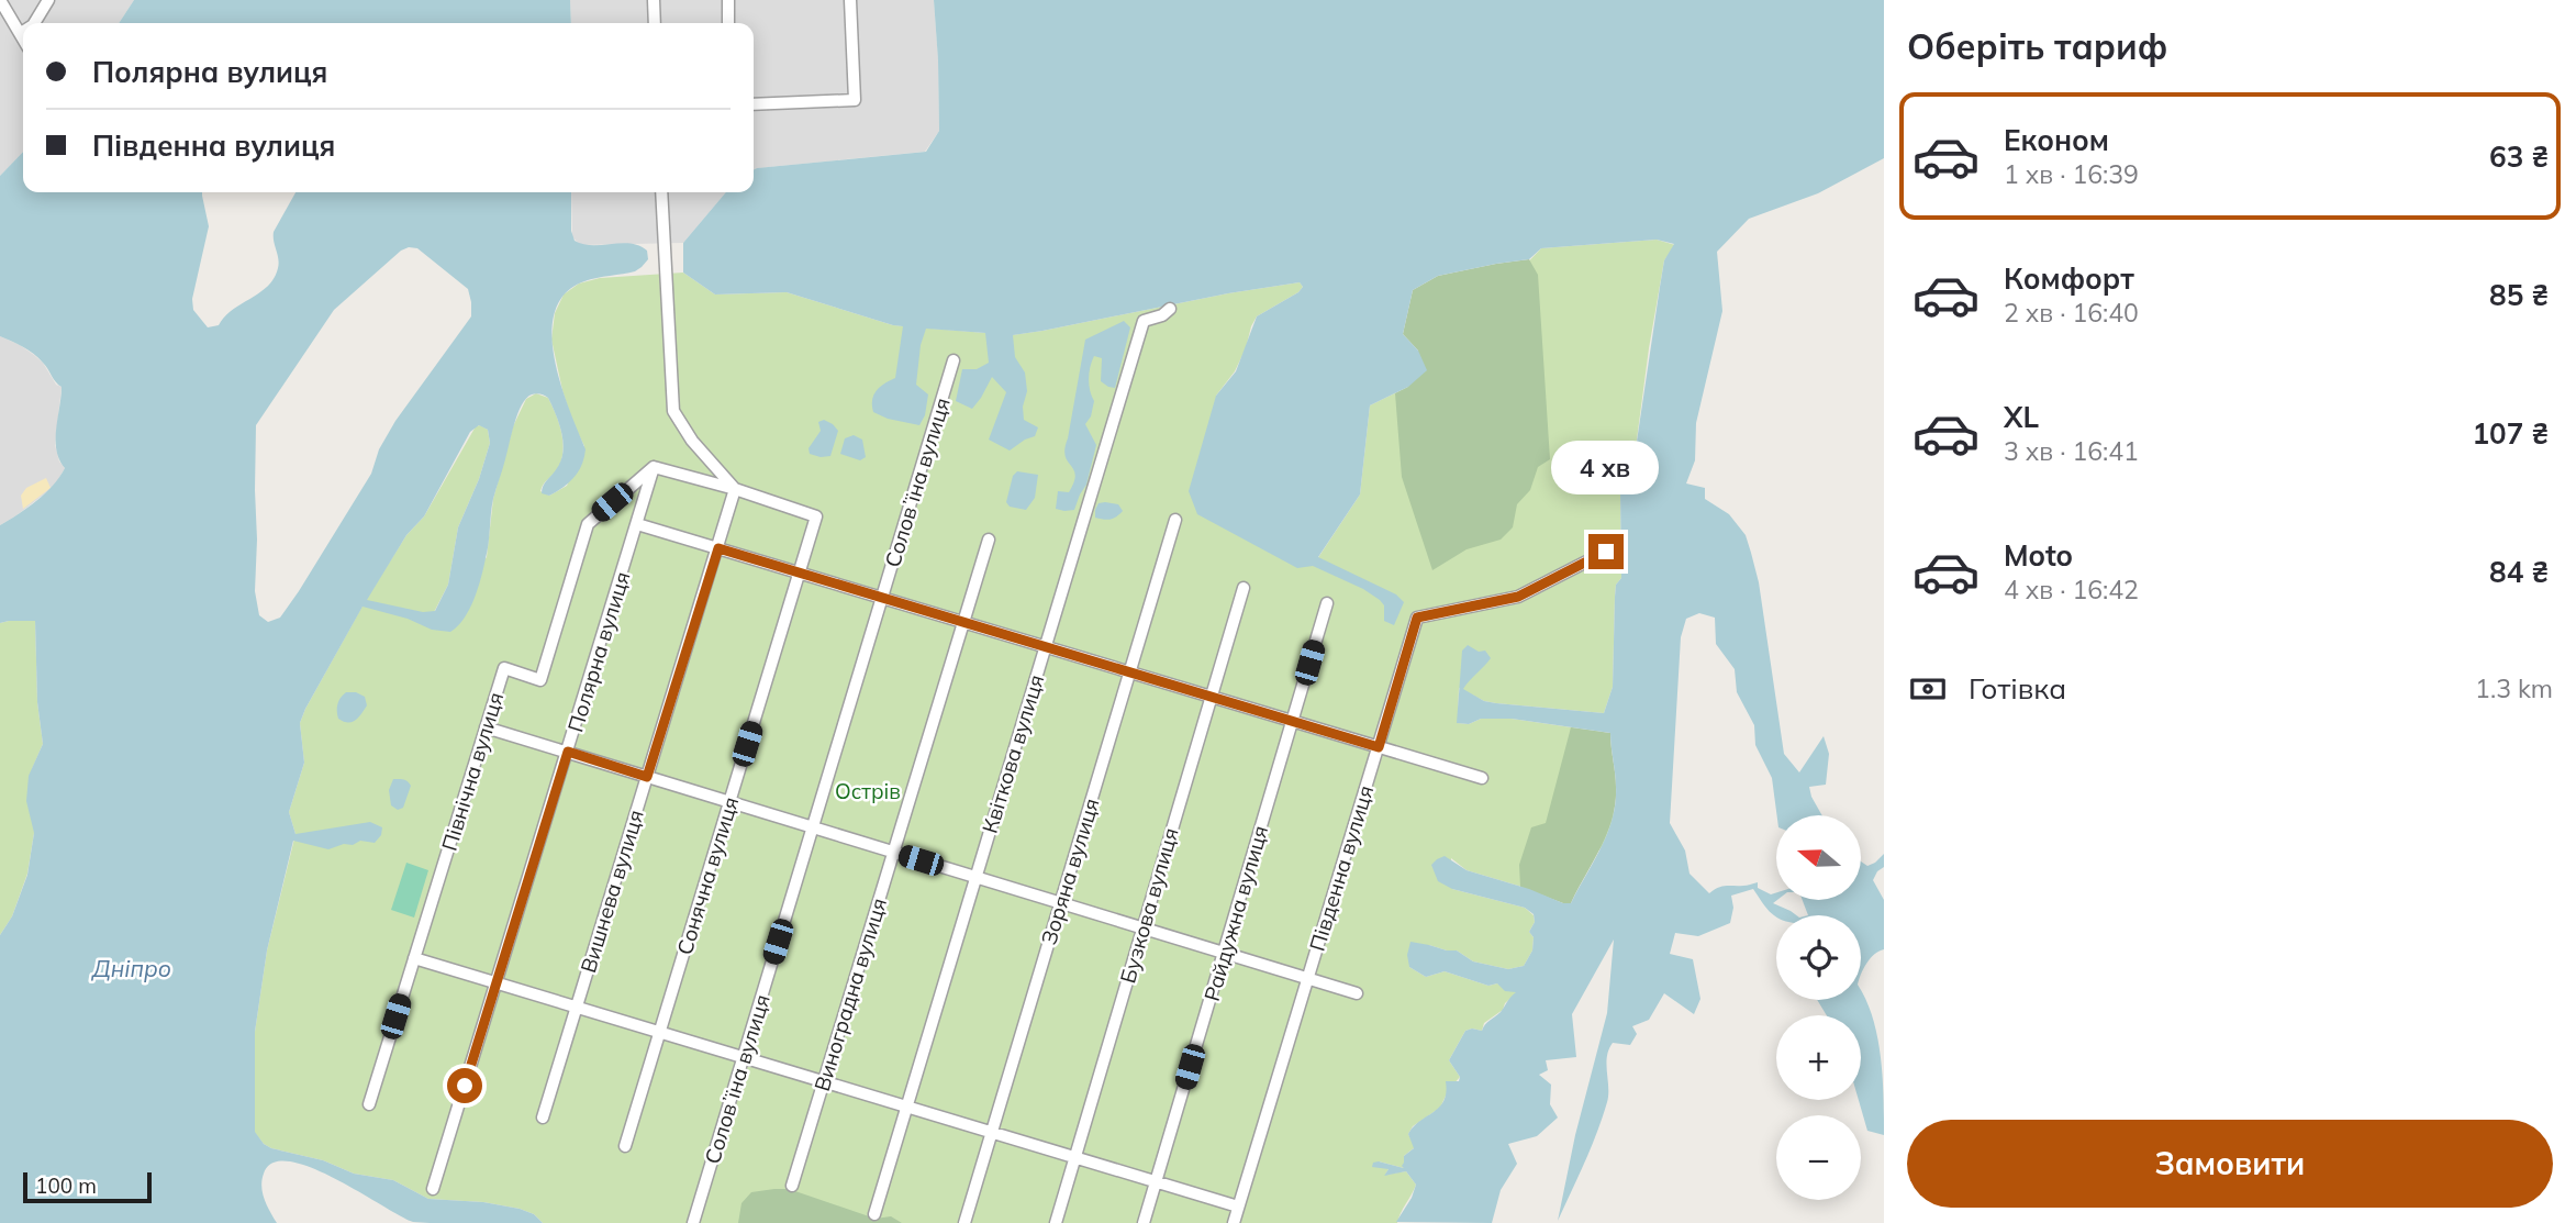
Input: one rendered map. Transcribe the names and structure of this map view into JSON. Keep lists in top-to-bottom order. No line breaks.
{"streets":{"street":["Соловʼїна вулиця","Полярна вулиця","Квіткова вулиця","Північна вулиця","Південна вулиця","Зоряна вулиця","Сонячна вулиця","Вишнева вулиця","Бузкова вулиця","Райдужна вулиця","Виноградна вулиця"]},"crossings":[["Полярна вулиця","Північна вулиця"],["Сонячна вулиця","Вишнева вулиця"]],"water":["Дніпро"],"parks":["Острів"],"scale_bar":"100 m","north":"left","page":{"heading":"Оберіть тариф","banner":["Полярна вулиця","Південна вулиця"],"list":[{"name":"Економ","note":"1 хв · 16:39","value":"63 ₴"},{"name":"Комфорт","note":"2 хв · 16:40","value":"85 ₴"},{"name":"XL","note":"3 хв · 16:41","value":"107 ₴"},{"name":"Moto","note":"4 хв · 16:42","value":"84 ₴"}],"bubble":"4 хв","pay":["Готівка","1.3 km"],"map_buttons":["+","−"],"buttons":"Замовити","scale":"100 m"}}
